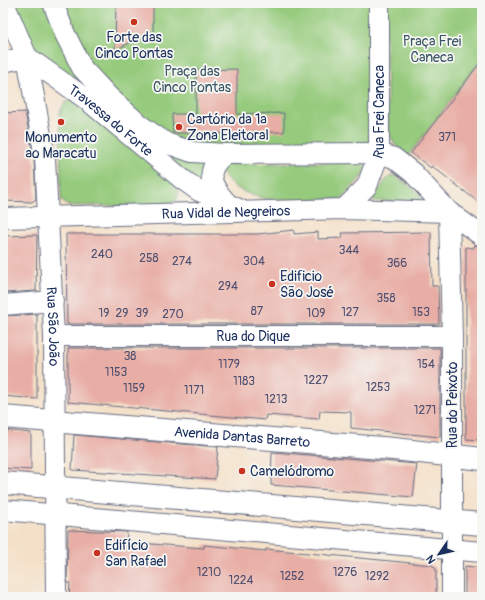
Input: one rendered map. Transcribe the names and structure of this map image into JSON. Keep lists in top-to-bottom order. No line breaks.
{"streets":{"main road":["Avenida Dantas Barreto"],"street":["Rua Frei Caneca","Travessa do Forte","Rua Vidal de Negreiros","Rua São João","Rua do Dique","Rua do Peixoto"]},"crossings":[["Rua Frei Caneca","Rua Vidal de Negreiros"],["Travessa do Forte","Rua Vidal de Negreiros"],["Travessa do Forte","Rua São João"],["Rua Vidal de Negreiros","Rua São João"],["Rua Vidal de Negreiros","Rua do Peixoto"],["Rua São João","Rua do Dique"],["Rua São João","Avenida Dantas Barreto"],["Rua do Dique","Rua do Peixoto"],["Rua do Peixoto","Avenida Dantas Barreto"]],"parks":["Praça Frei Caneca","Praça das Cinco Pontas"],"places":["Forte das Cinco Pontas","Monumento ao Maracatu","Cartório da 1ª Zona Eleitoral","Edificio São José","Camelódromo","Edifício San Rafael"],"house_numbers":["371","344","240","258","274","304","366","294","358","87","127","153","19","29","39","109","270","38","1179","154","1153","1227","1183","1253","1159","1171","1213","1271","1210","1276","1252","1292","1224"],"north":"bottom left"}
